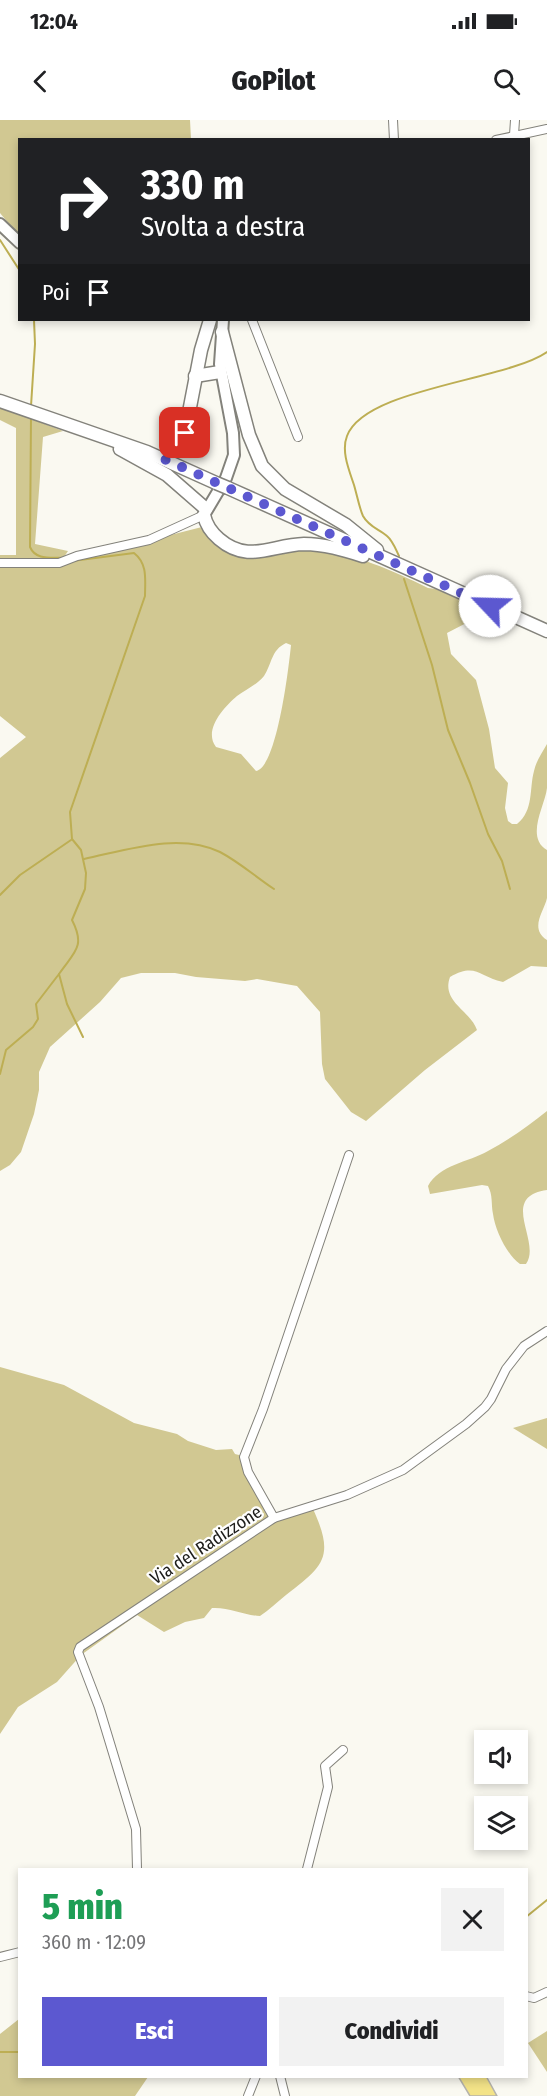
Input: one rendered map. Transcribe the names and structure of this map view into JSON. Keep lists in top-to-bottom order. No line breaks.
{"streets":{"street":["Via del Radizzone"]},"page":{"status":"12:04","header":"GoPilot","turn":["330 m","Svolta a destra"],"then":"Poi","heading":["5 min","360 m · 12:09"],"buttons":["Esci","Condividi"]}}
